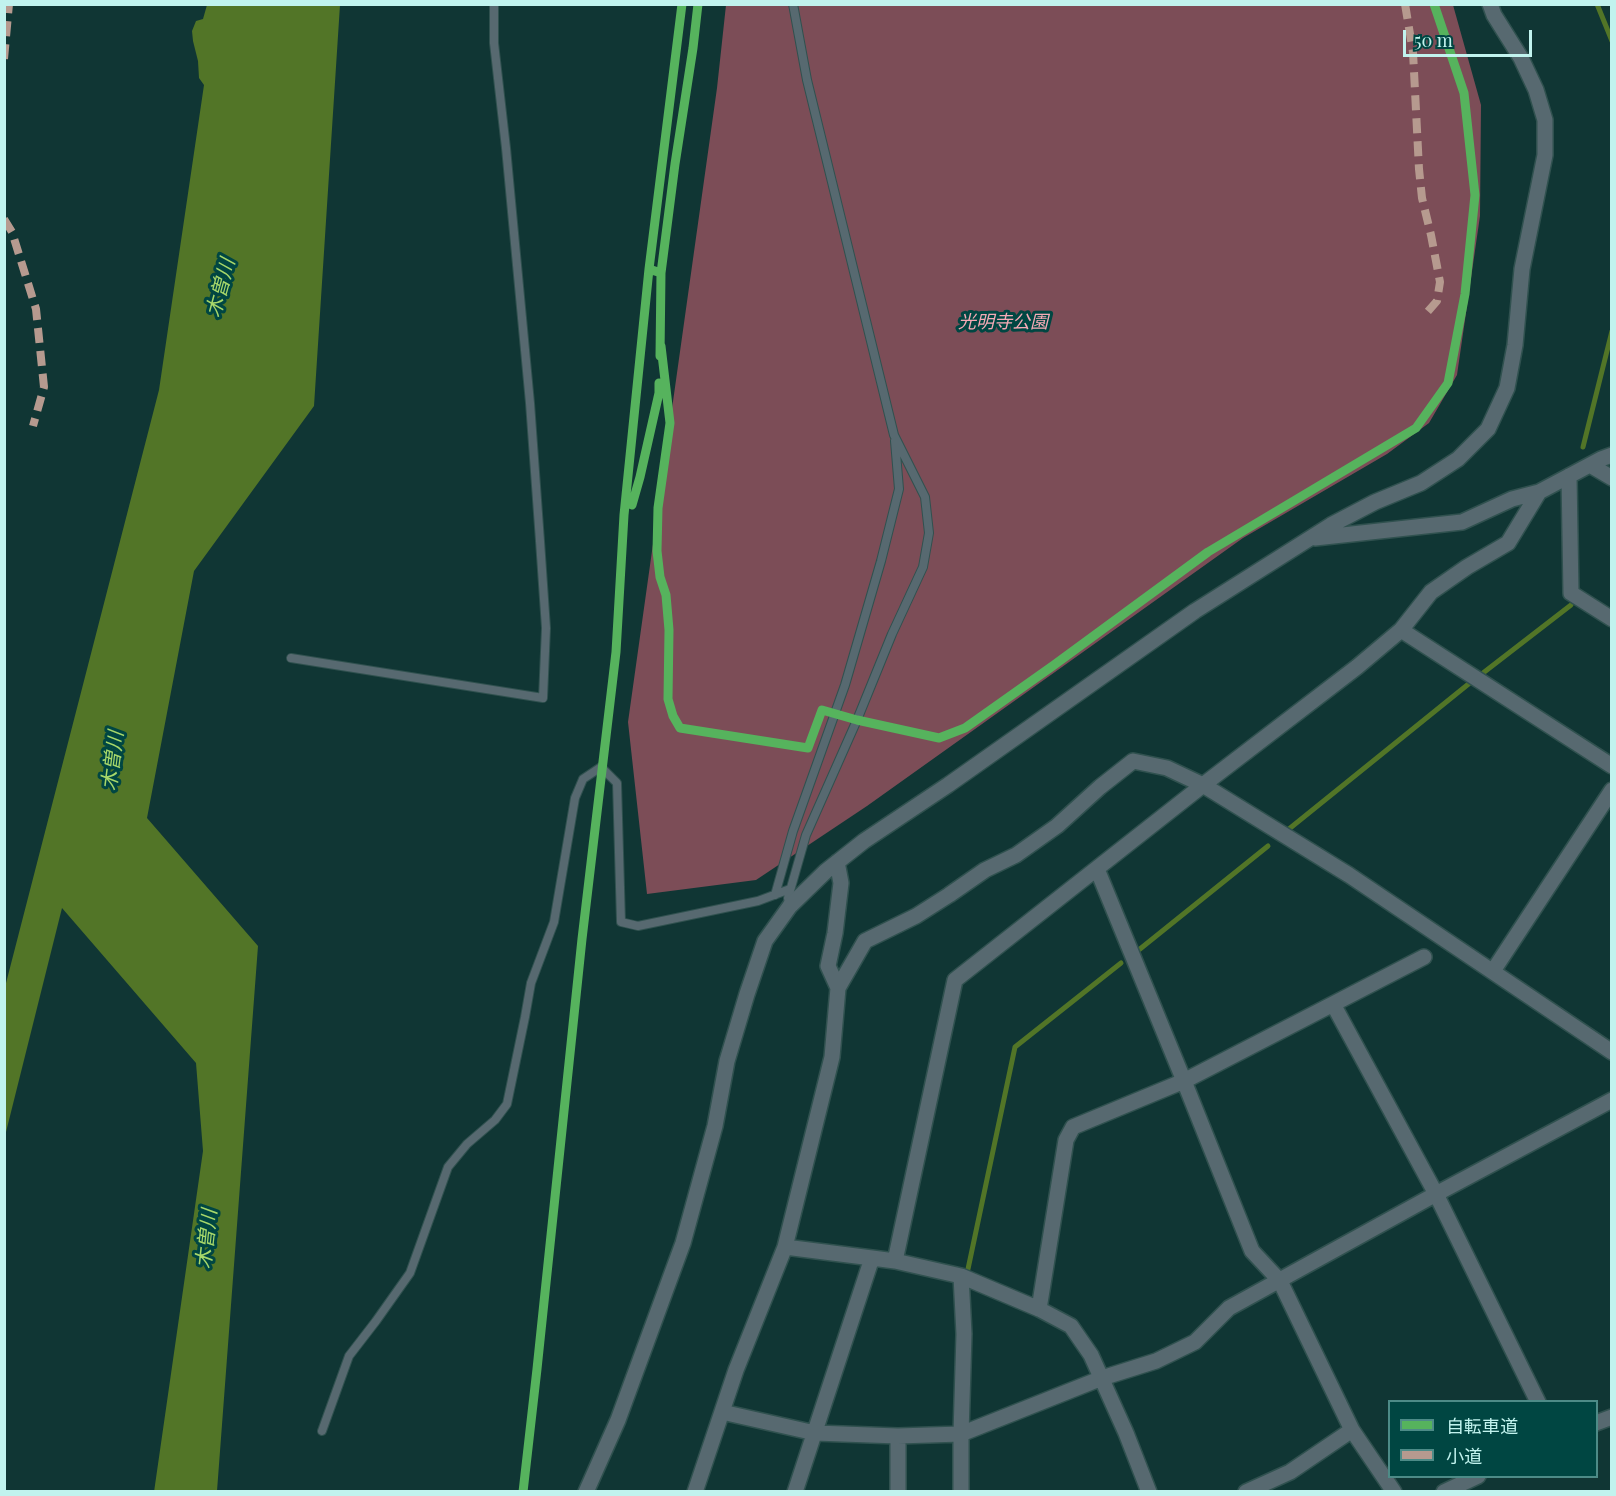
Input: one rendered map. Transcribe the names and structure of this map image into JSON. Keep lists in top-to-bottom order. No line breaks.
{"water":["木曽川"],"parks":["光明寺公園"],"legend":["自転車道","小道"],"scale_bar":"50 m"}
